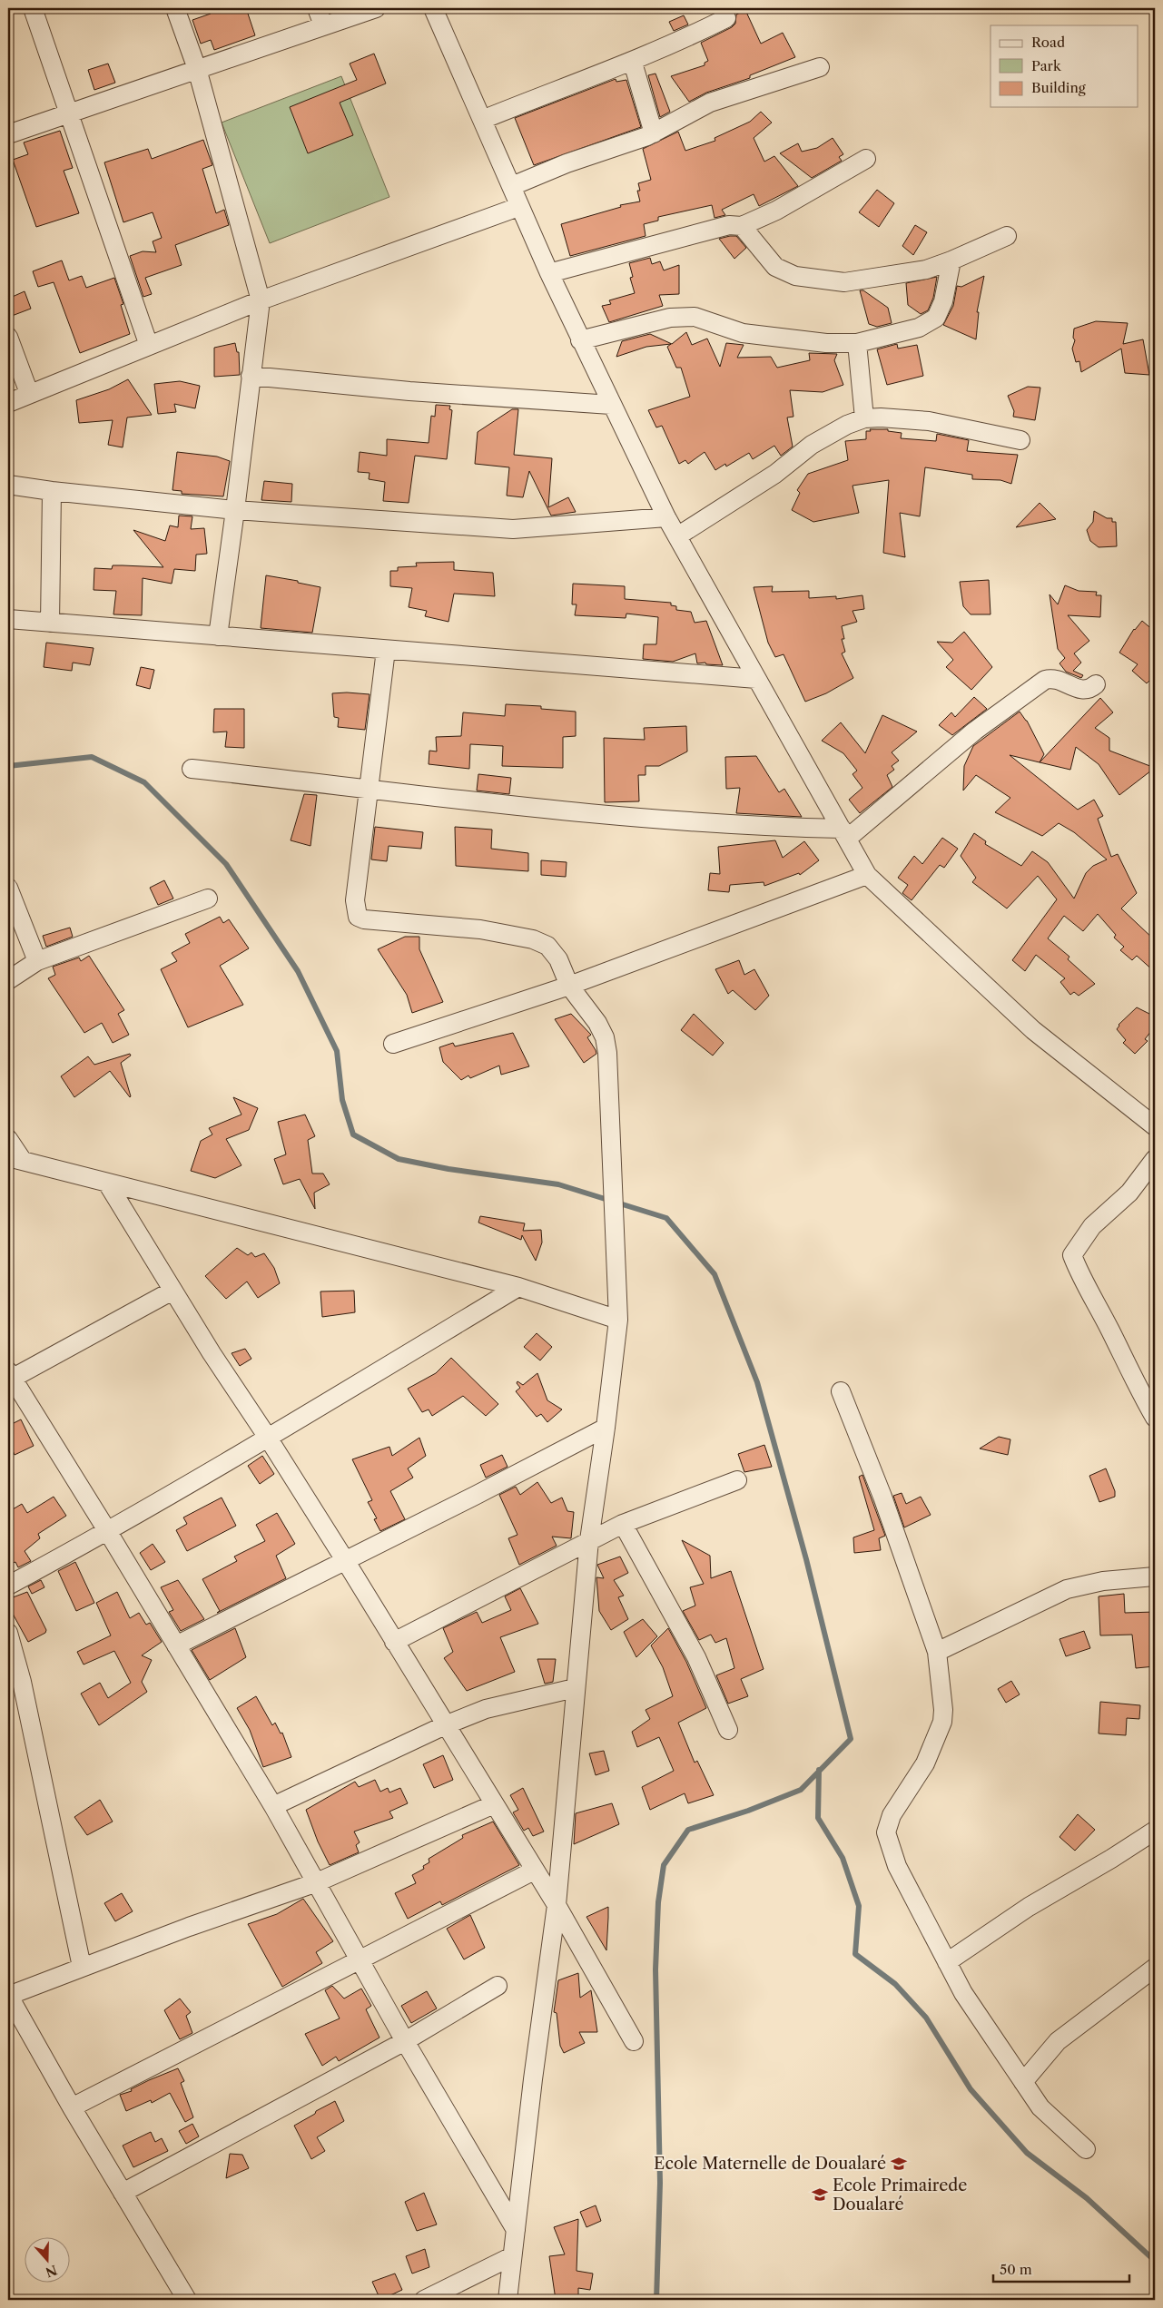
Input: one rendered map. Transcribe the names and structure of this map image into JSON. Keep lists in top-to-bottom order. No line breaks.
{"places":{"school or university":["Ecole Maternelle de Doualaré","Ecole Primairede Doualaré"]},"legend":["Road","Park","Building"],"scale_bar":"50 m","north":"bottom"}
